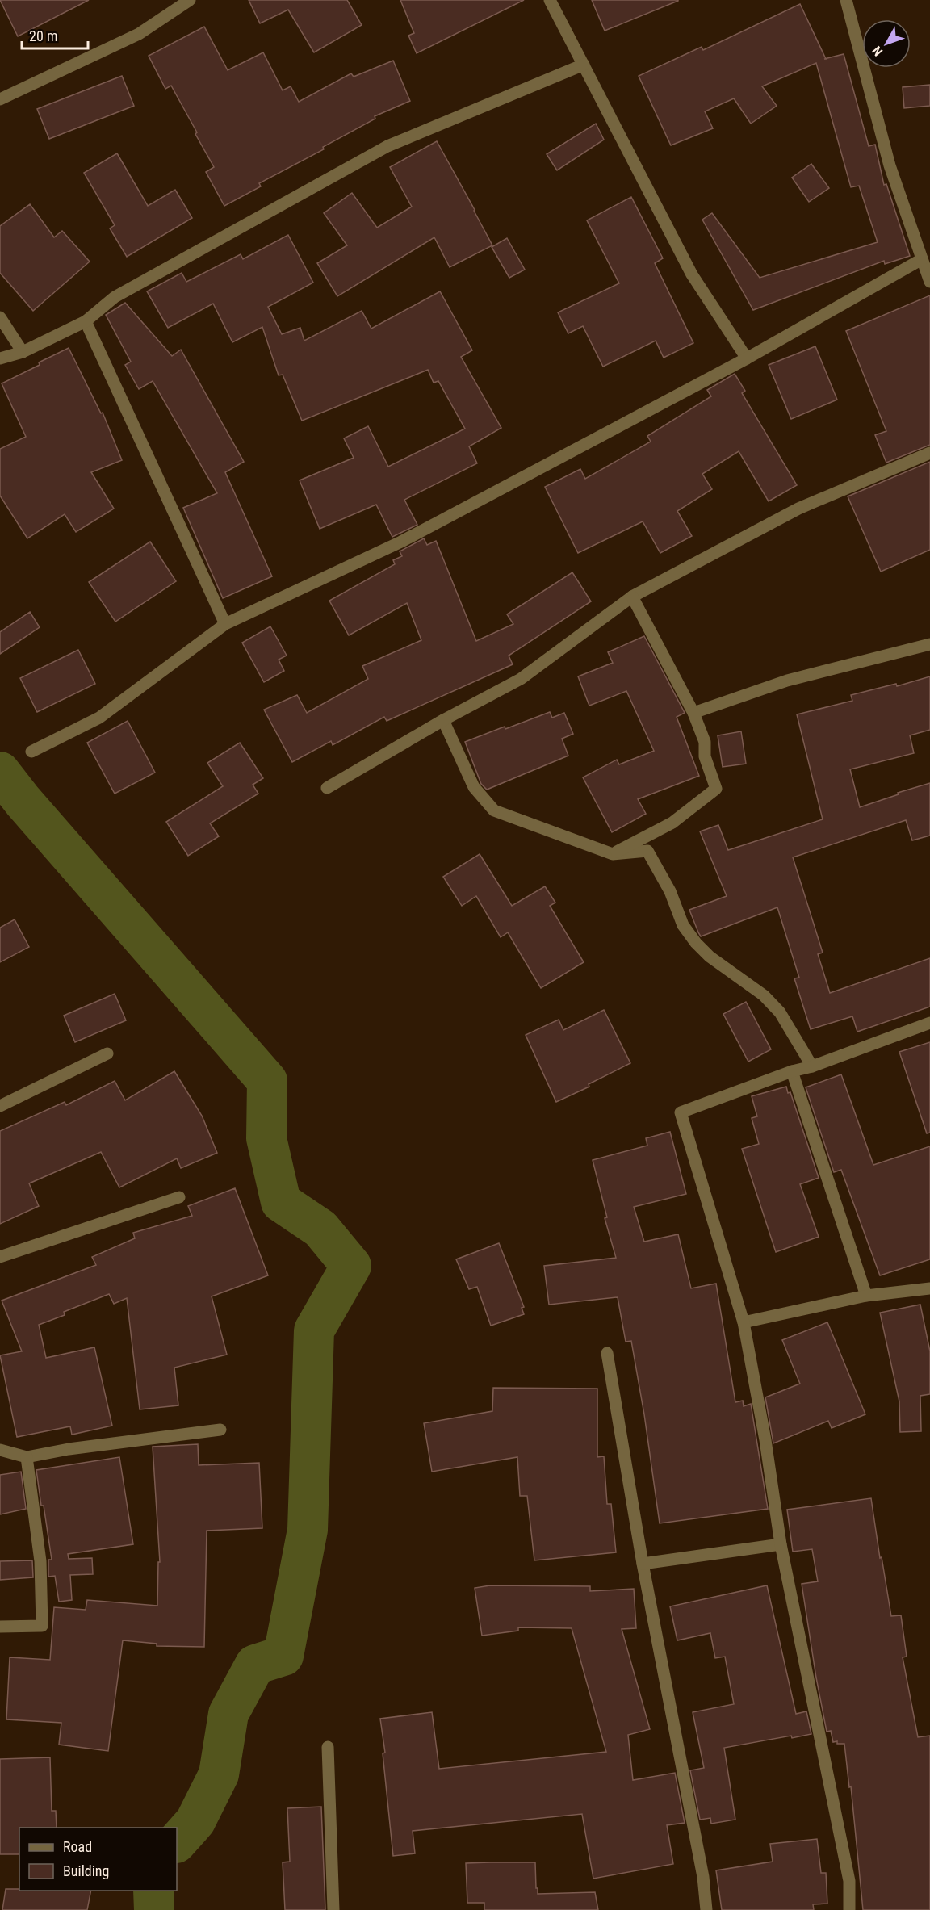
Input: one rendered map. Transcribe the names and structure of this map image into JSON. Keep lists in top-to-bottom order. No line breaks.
{"legend":["Road","Building"],"scale_bar":"20 m","north":"bottom left"}
